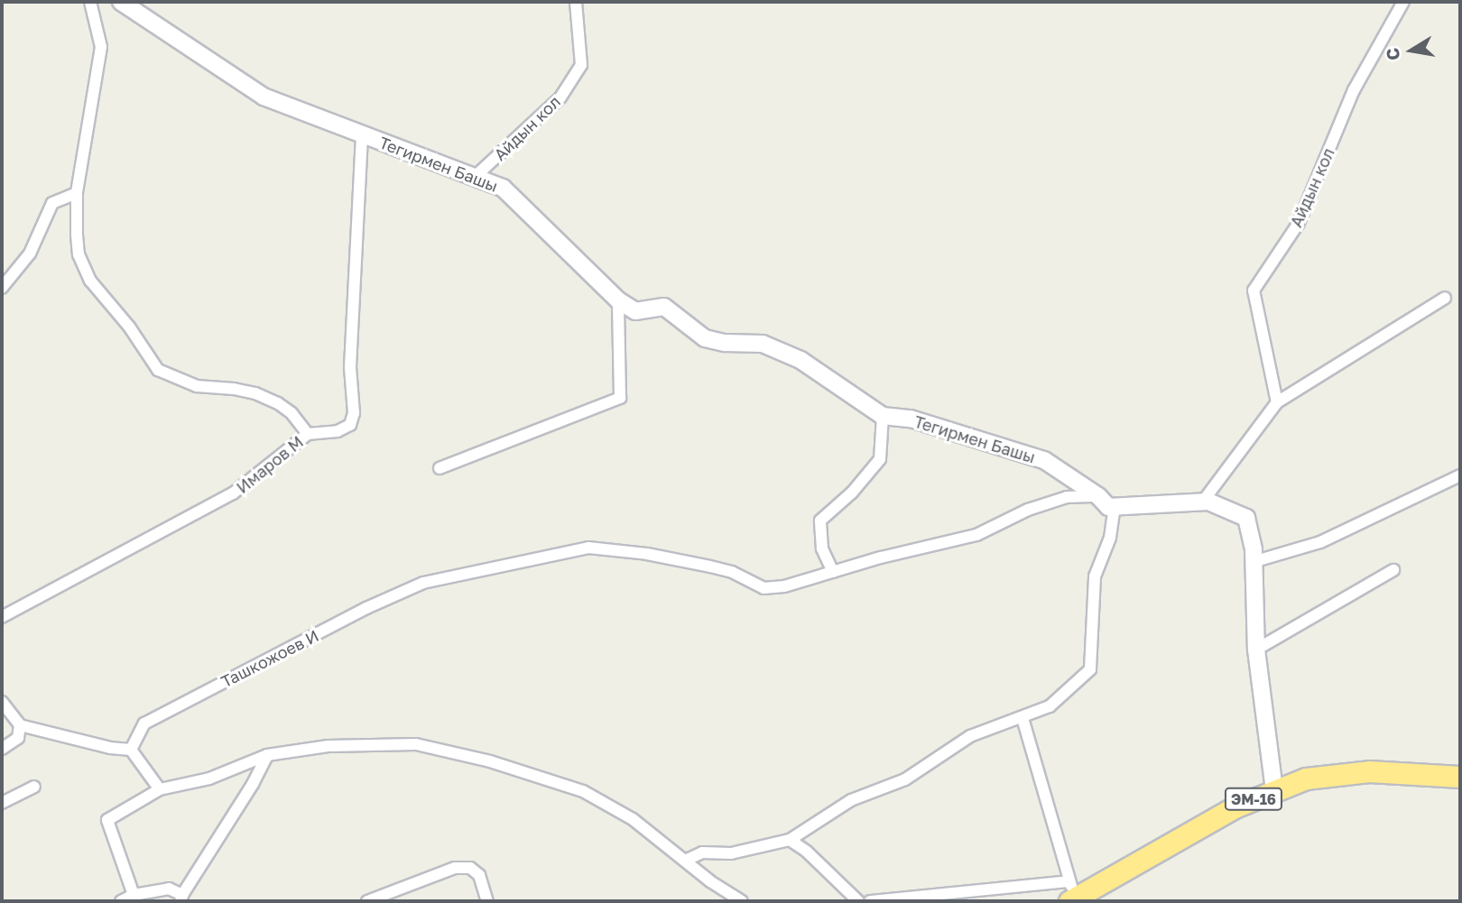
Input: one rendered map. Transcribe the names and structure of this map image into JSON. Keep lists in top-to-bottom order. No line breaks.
{"streets":{"highway":["ЭМ-16"],"street":["Айдын кол","Тегирмен Башы","Имаров М","Ташкожоев И"]},"crossings":[["Айдын кол","Тегирмен Башы"],["Тегирмен Башы","Имаров М"],["Тегирмен Башы","Ташкожоев И"]],"north":"left"}
